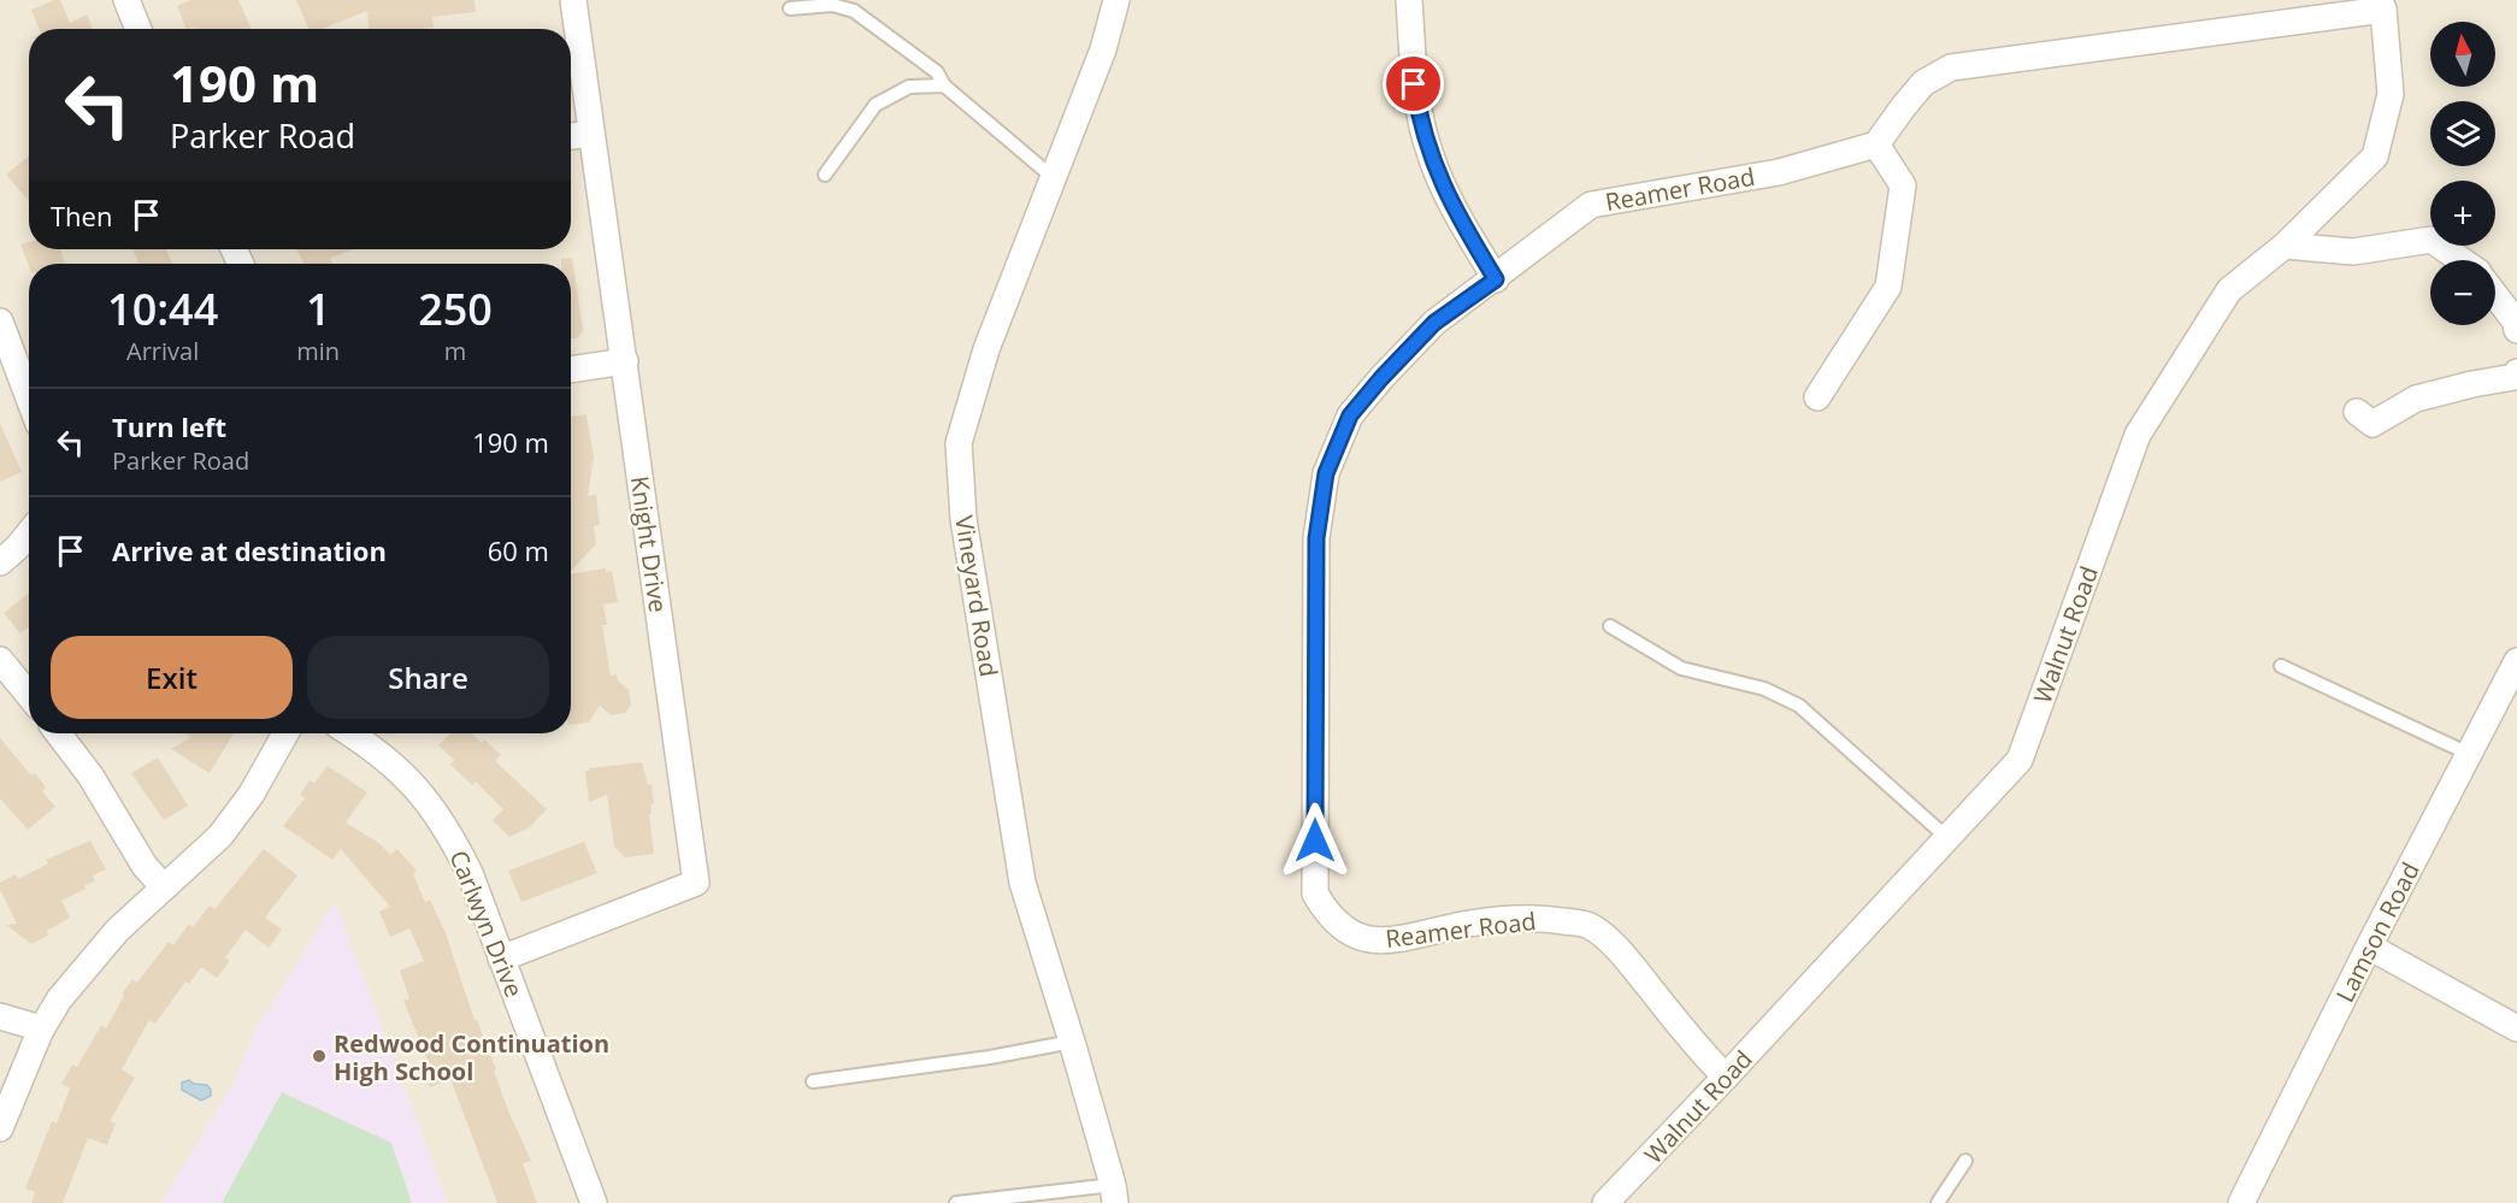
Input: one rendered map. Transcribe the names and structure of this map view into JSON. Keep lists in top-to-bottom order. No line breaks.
{"streets":{"street":["Reamer Road","Knight Drive","Vineyard Road","Walnut Road","Carlwyn Drive","Lamson Road"]},"crossings":[["Reamer Road","Walnut Road"],["Knight Drive","Carlwyn Drive"]],"places":["Redwood Continuation High School"],"north":"top","page":{"map_buttons":["+","−"],"turn":["190 m","Parker Road"],"then":"Then","eta":["10:44","Arrival","1","min","250","m"],"list":[{"name":"Turn left","note":"Parker Road","value":"190 m"},{"name":"Arrive at destination","value":"60 m"}],"buttons":["Exit","Share"]}}
